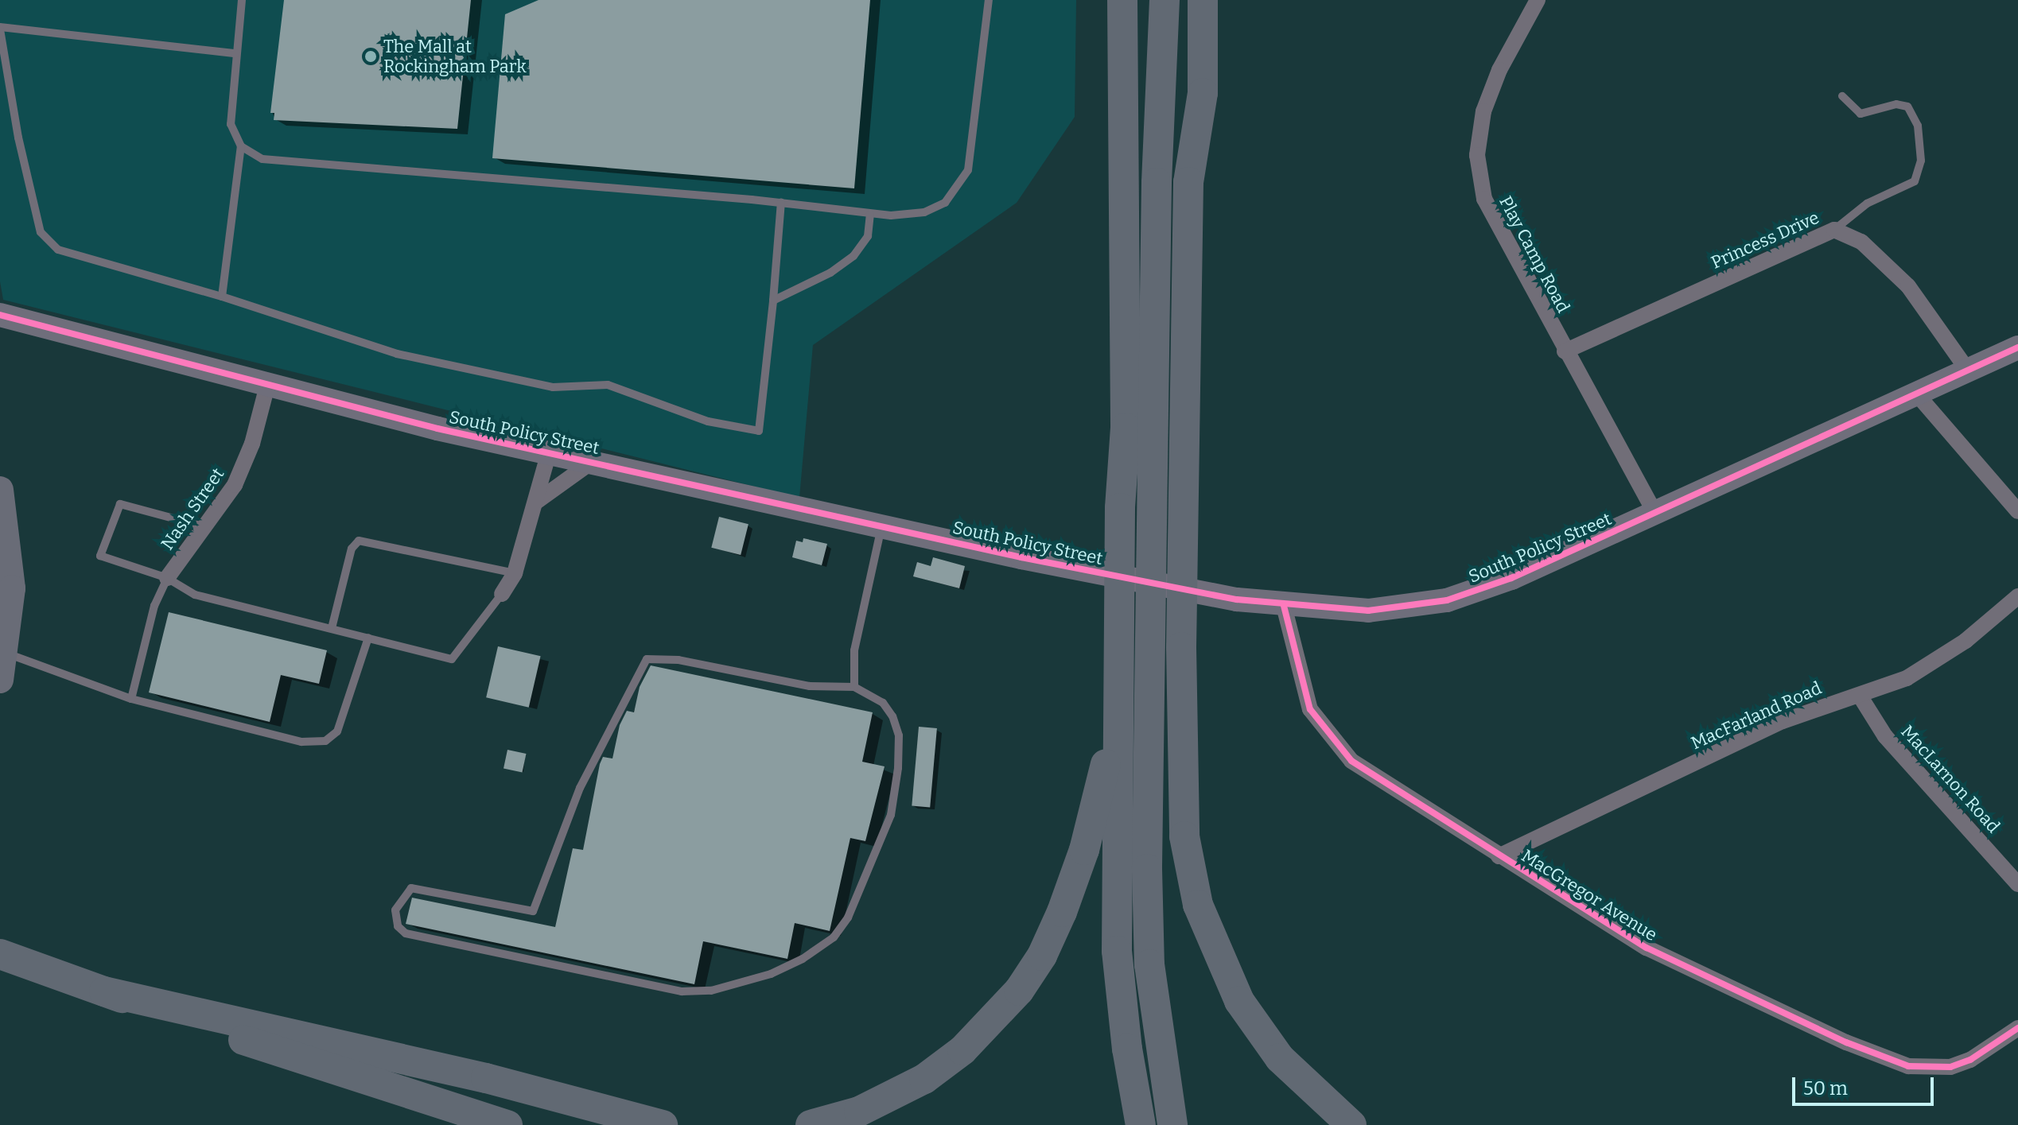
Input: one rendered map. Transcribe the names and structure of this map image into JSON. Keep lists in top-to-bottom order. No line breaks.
{"streets":{"street":["Princess Drive","Play Camp Road","South Policy Street","Nash Street","MacFarland Road","MacLarnon Road","MacGregor Avenue"]},"crossings":[["Princess Drive","Play Camp Road"],["Princess Drive","South Policy Street"],["Play Camp Road","South Policy Street"],["South Policy Street","Nash Street"],["South Policy Street","MacGregor Avenue"],["MacFarland Road","MacLarnon Road"],["MacFarland Road","MacGregor Avenue"]],"places":["The Mall at Rockingham Park"],"scale_bar":"50 m"}
